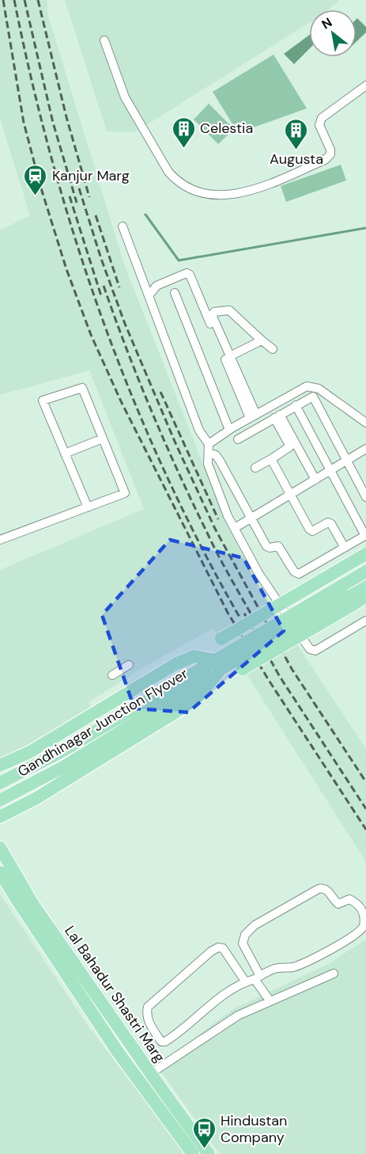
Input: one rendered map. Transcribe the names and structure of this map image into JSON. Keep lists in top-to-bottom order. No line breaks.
{"streets":{"main road":["Gandhinagar Junction Flyover","Lal Bahadur Shastri Marg"]},"places":{"building":["Celestia","Augusta"],"station":["Kanjur Marg"],"bus stop":["Hindustan Company"]},"north":"top left"}
